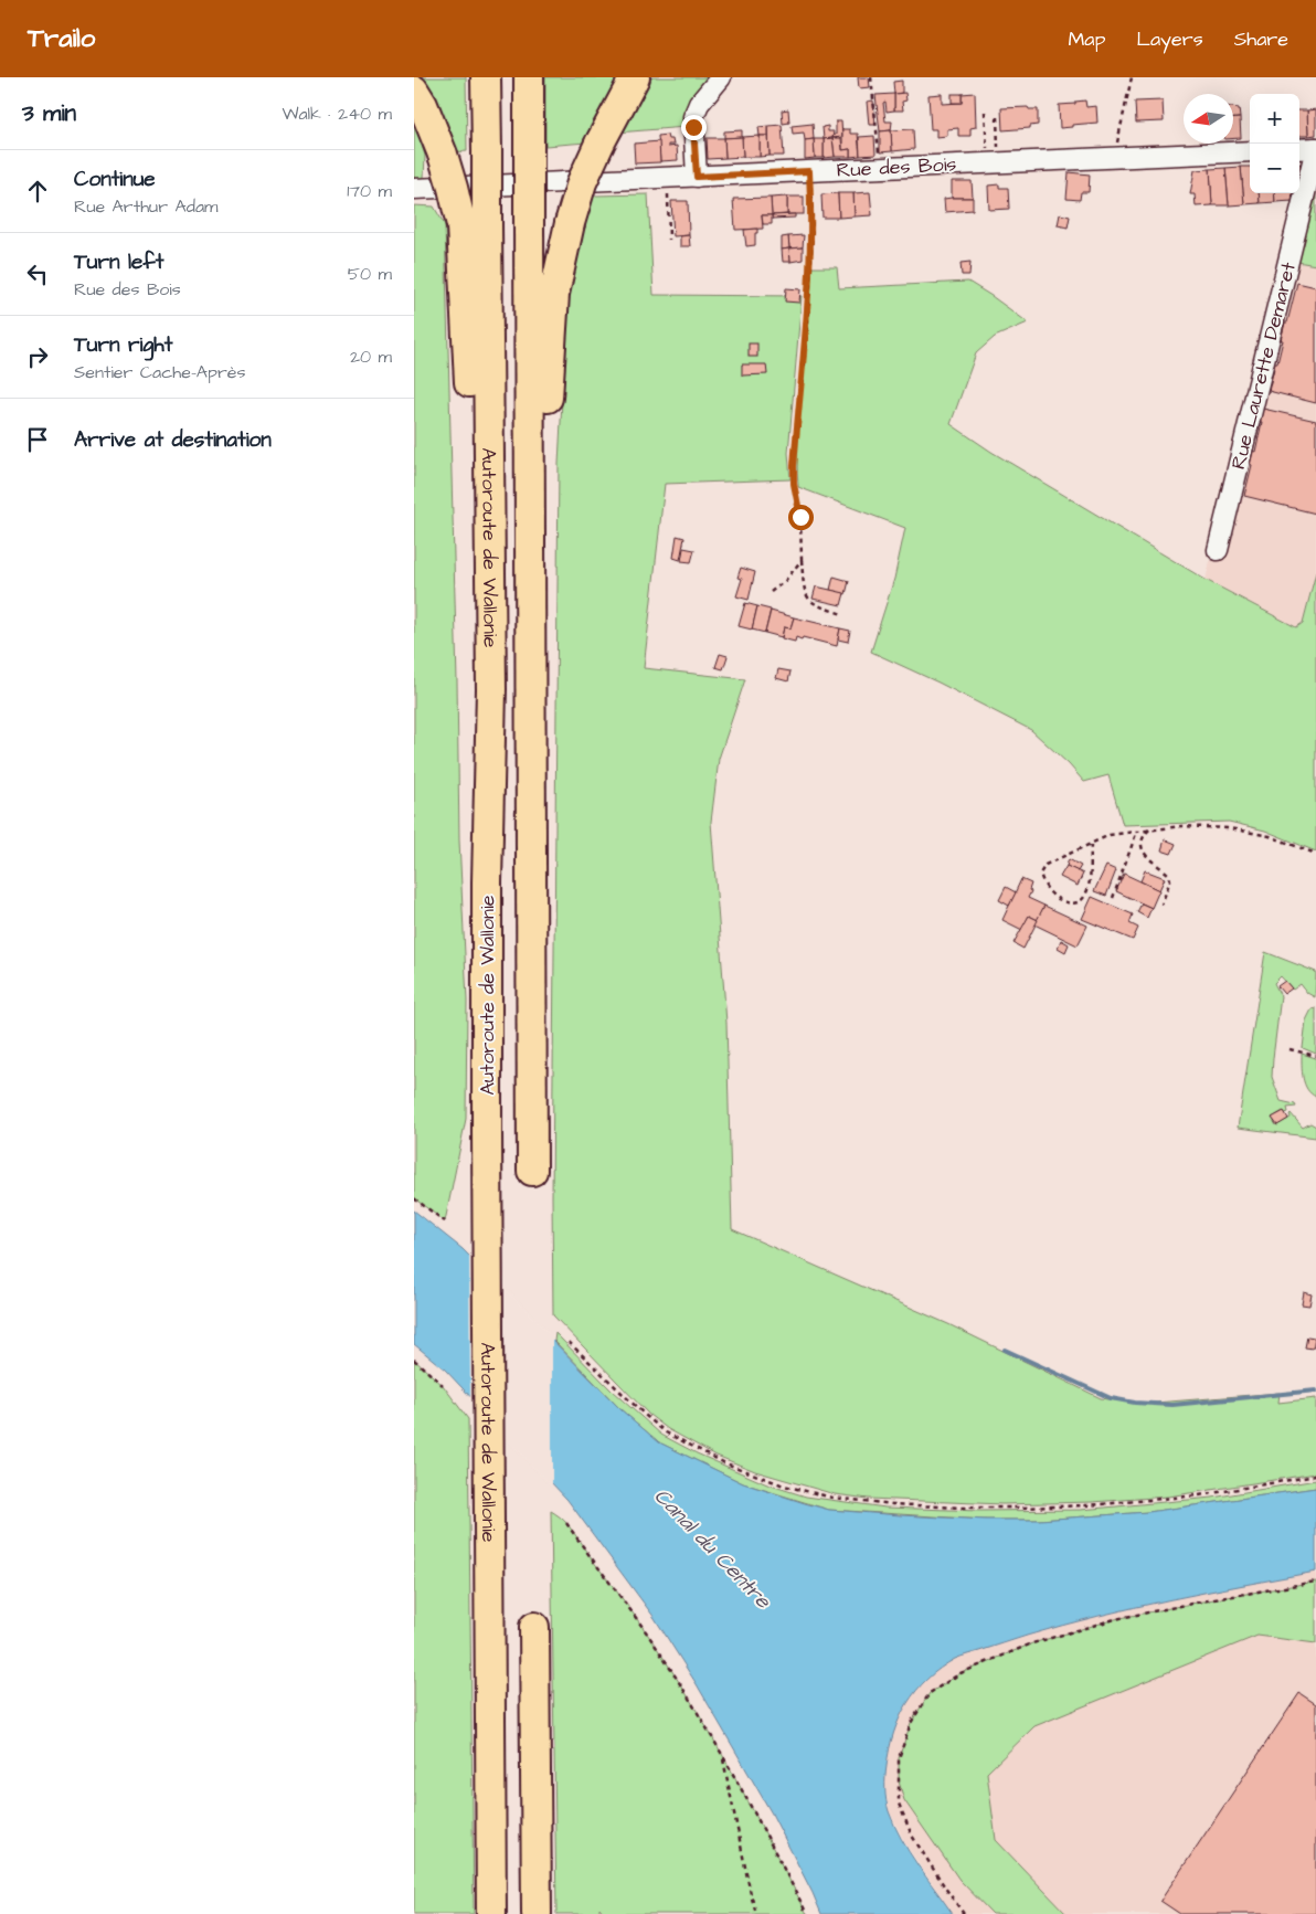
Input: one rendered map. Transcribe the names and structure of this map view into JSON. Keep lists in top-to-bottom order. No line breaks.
{"streets":{"highway":["Autoroute de Wallonie"],"street":["Rue des Bois","Rue Laurette Demaret"]},"water":["Canal du Centre"],"north":"left","page":{"header":"Trailo","nav":["Map","Layers","Share"],"heading":["3 min","Walk · 240 m"],"map_buttons":["+","−"],"list":[["Continue","Rue Arthur Adam","170 m"],["Turn left","Rue des Bois","50 m"],["Turn right","Sentier Cache-Après","20 m"],"Arrive at destination"]}}
